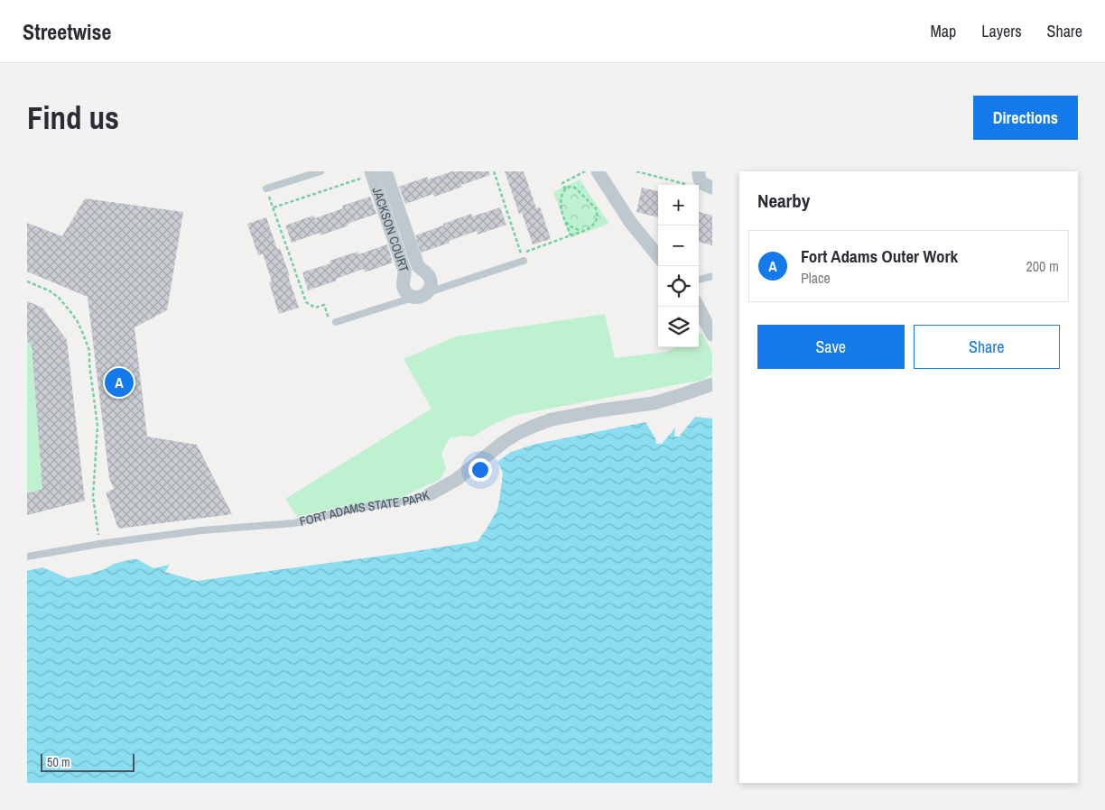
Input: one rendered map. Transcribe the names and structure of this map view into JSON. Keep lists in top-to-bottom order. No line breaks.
{"streets":{"street":["JACKSON COURT","FORT ADAMS STATE PARK"]},"scale_bar":"50 m","page":{"header":"Streetwise","nav":["Map","Layers","Share"],"buttons":["Directions",["Save","Share"]],"title":"Find us","heading":"Nearby","map_buttons":["+","−"],"list":[{"mark":"A","name":"Fort Adams Outer Work","note":"Place","value":"200 m"}],"pins":"A","scale":"50 m"}}
